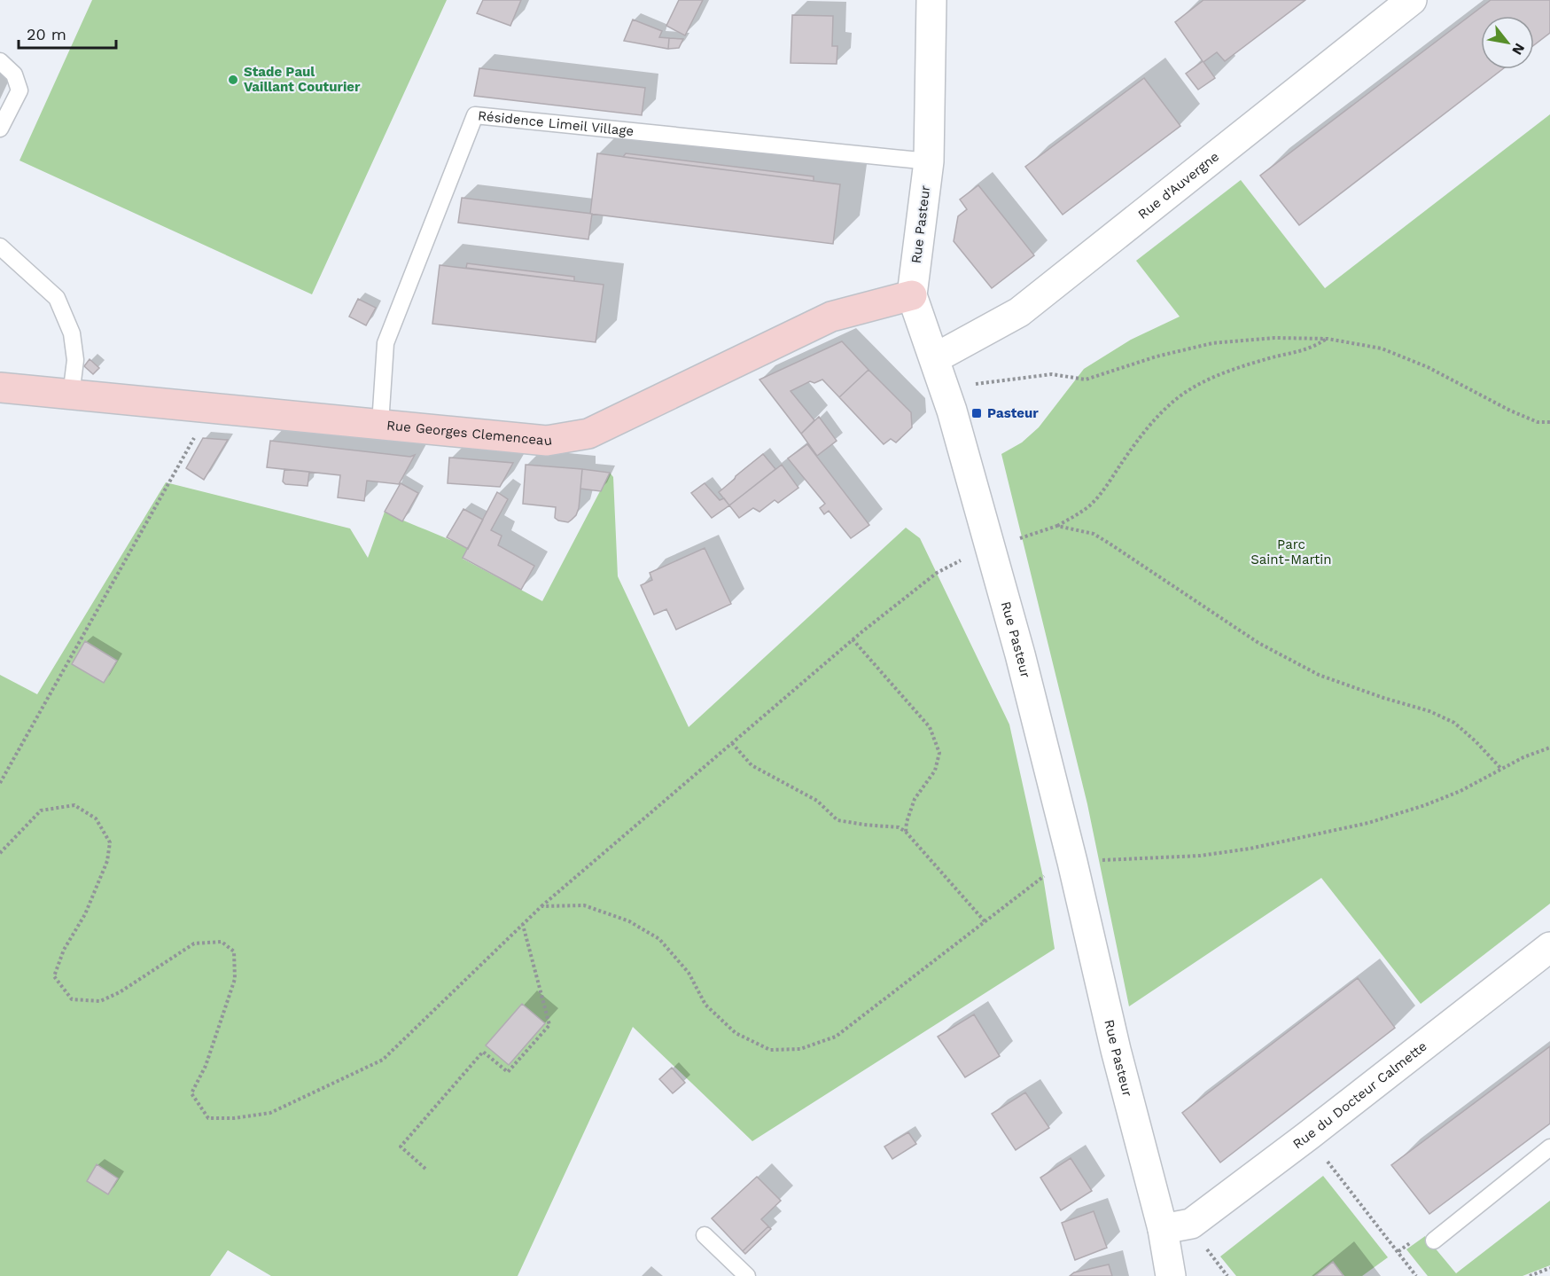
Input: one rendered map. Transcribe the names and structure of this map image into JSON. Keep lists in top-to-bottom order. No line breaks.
{"streets":{"street":["Rue d'Auvergne","Rue Pasteur","Rue Georges Clemenceau","Rue du Docteur Calmette"],"lane":["Résidence Limeil Village"]},"crossings":[["Résidence Limeil Village","Rue Pasteur"],["Résidence Limeil Village","Rue Georges Clemenceau"],["Rue d'Auvergne","Rue Pasteur"],["Rue Pasteur","Rue Georges Clemenceau"],["Rue Pasteur","Rue du Docteur Calmette"]],"parks":["Parc Saint-Martin"],"places":{"other":["Stade Paul Vaillant Couturier"],"transit":["Pasteur"]},"scale_bar":"20 m","north":"bottom right"}
